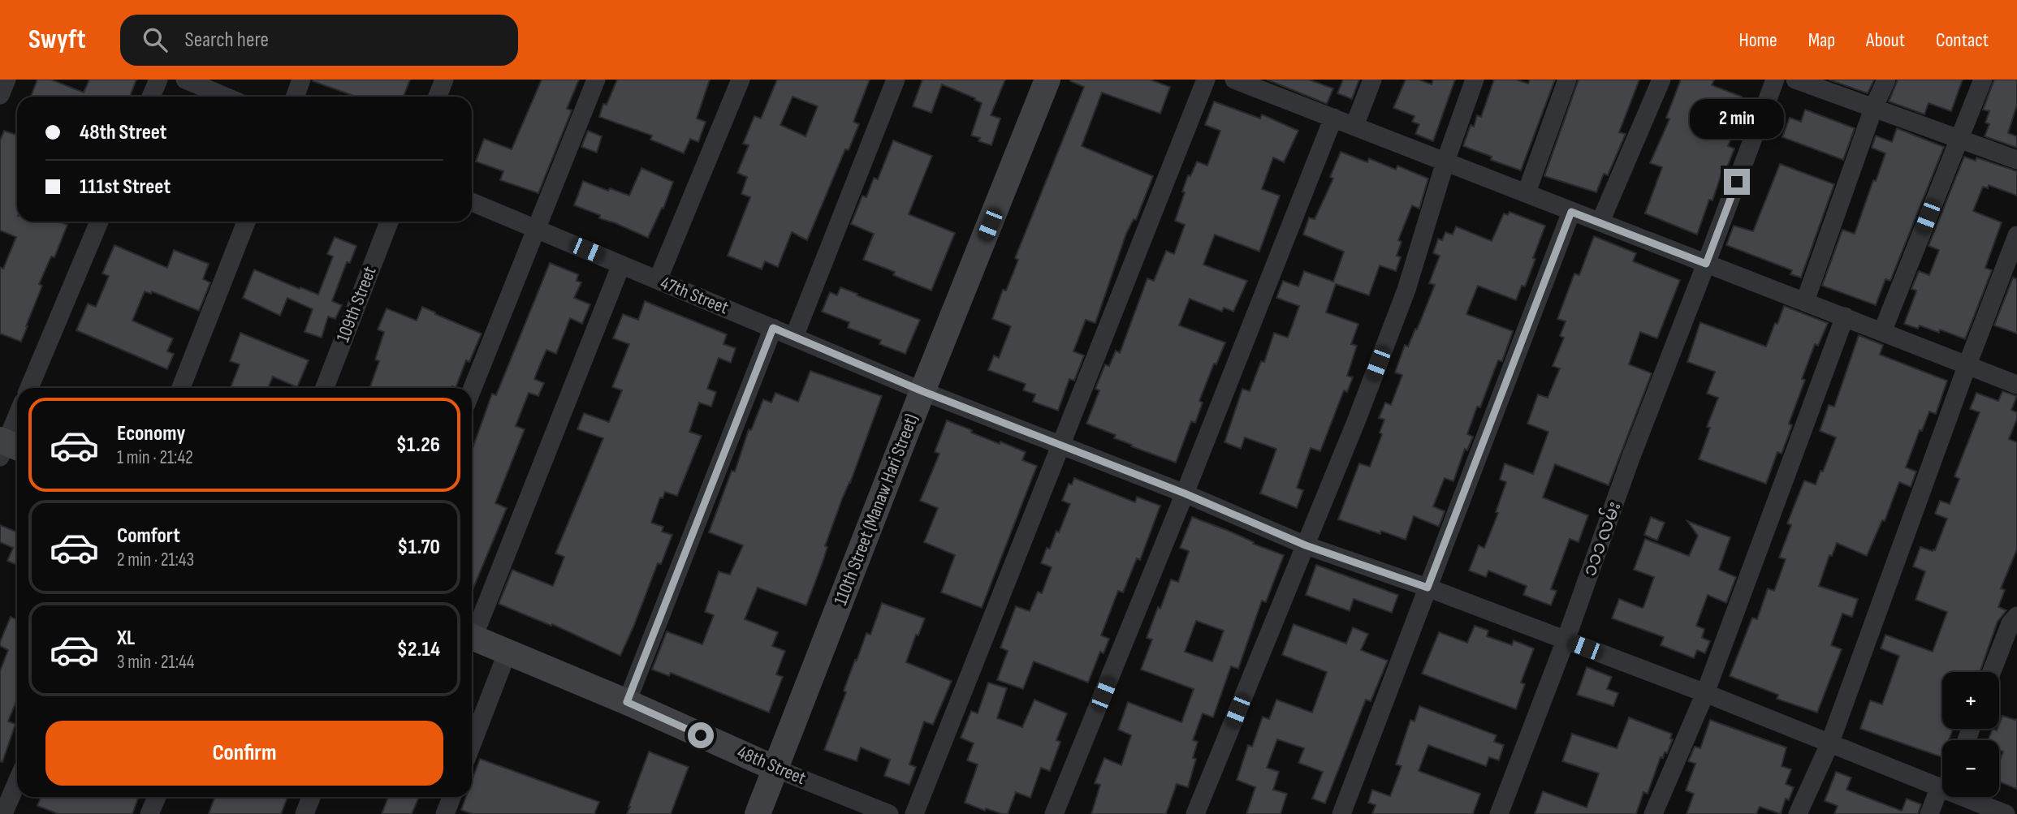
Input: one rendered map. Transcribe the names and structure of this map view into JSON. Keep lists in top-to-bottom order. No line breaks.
{"streets":{"street":["47th Street","109th Street","110th Street (Manaw Hari Street)","၁၁၁ လမ်း","48th Street"]},"crossings":[["47th Street","110th Street (Manaw Hari Street)"],["47th Street","၁၁၁ လမ်း"],["110th Street (Manaw Hari Street)","48th Street"]],"page":{"header":"Swyft","search":"Search here","nav":["Home","Map","About","Contact"],"banner":["48th Street","111st Street"],"bubble":"2 min","list":[{"name":"Economy","note":"1 min · 21:42","value":"$1.26"},{"name":"Comfort","note":"2 min · 21:43","value":"$1.70"},{"name":"XL","note":"3 min · 21:44","value":"$2.14"}],"map_buttons":["+","−"],"buttons":"Confirm"}}
